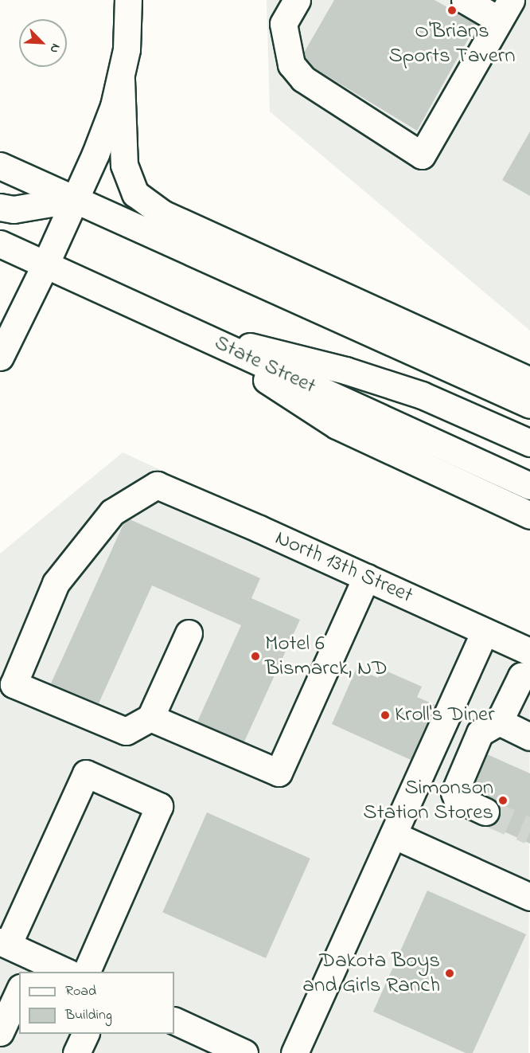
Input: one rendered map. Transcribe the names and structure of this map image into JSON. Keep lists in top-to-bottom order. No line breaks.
{"streets":{"main road":["State Street","North 13th Street"]},"places":["O'Brians Sports Tavern","Motel 6 Bismarck, ND","Kroll's Diner","Simonson Station Stores","Dakota Boys and Girls Ranch"],"legend":["Road","Building"],"north":"bottom right"}
